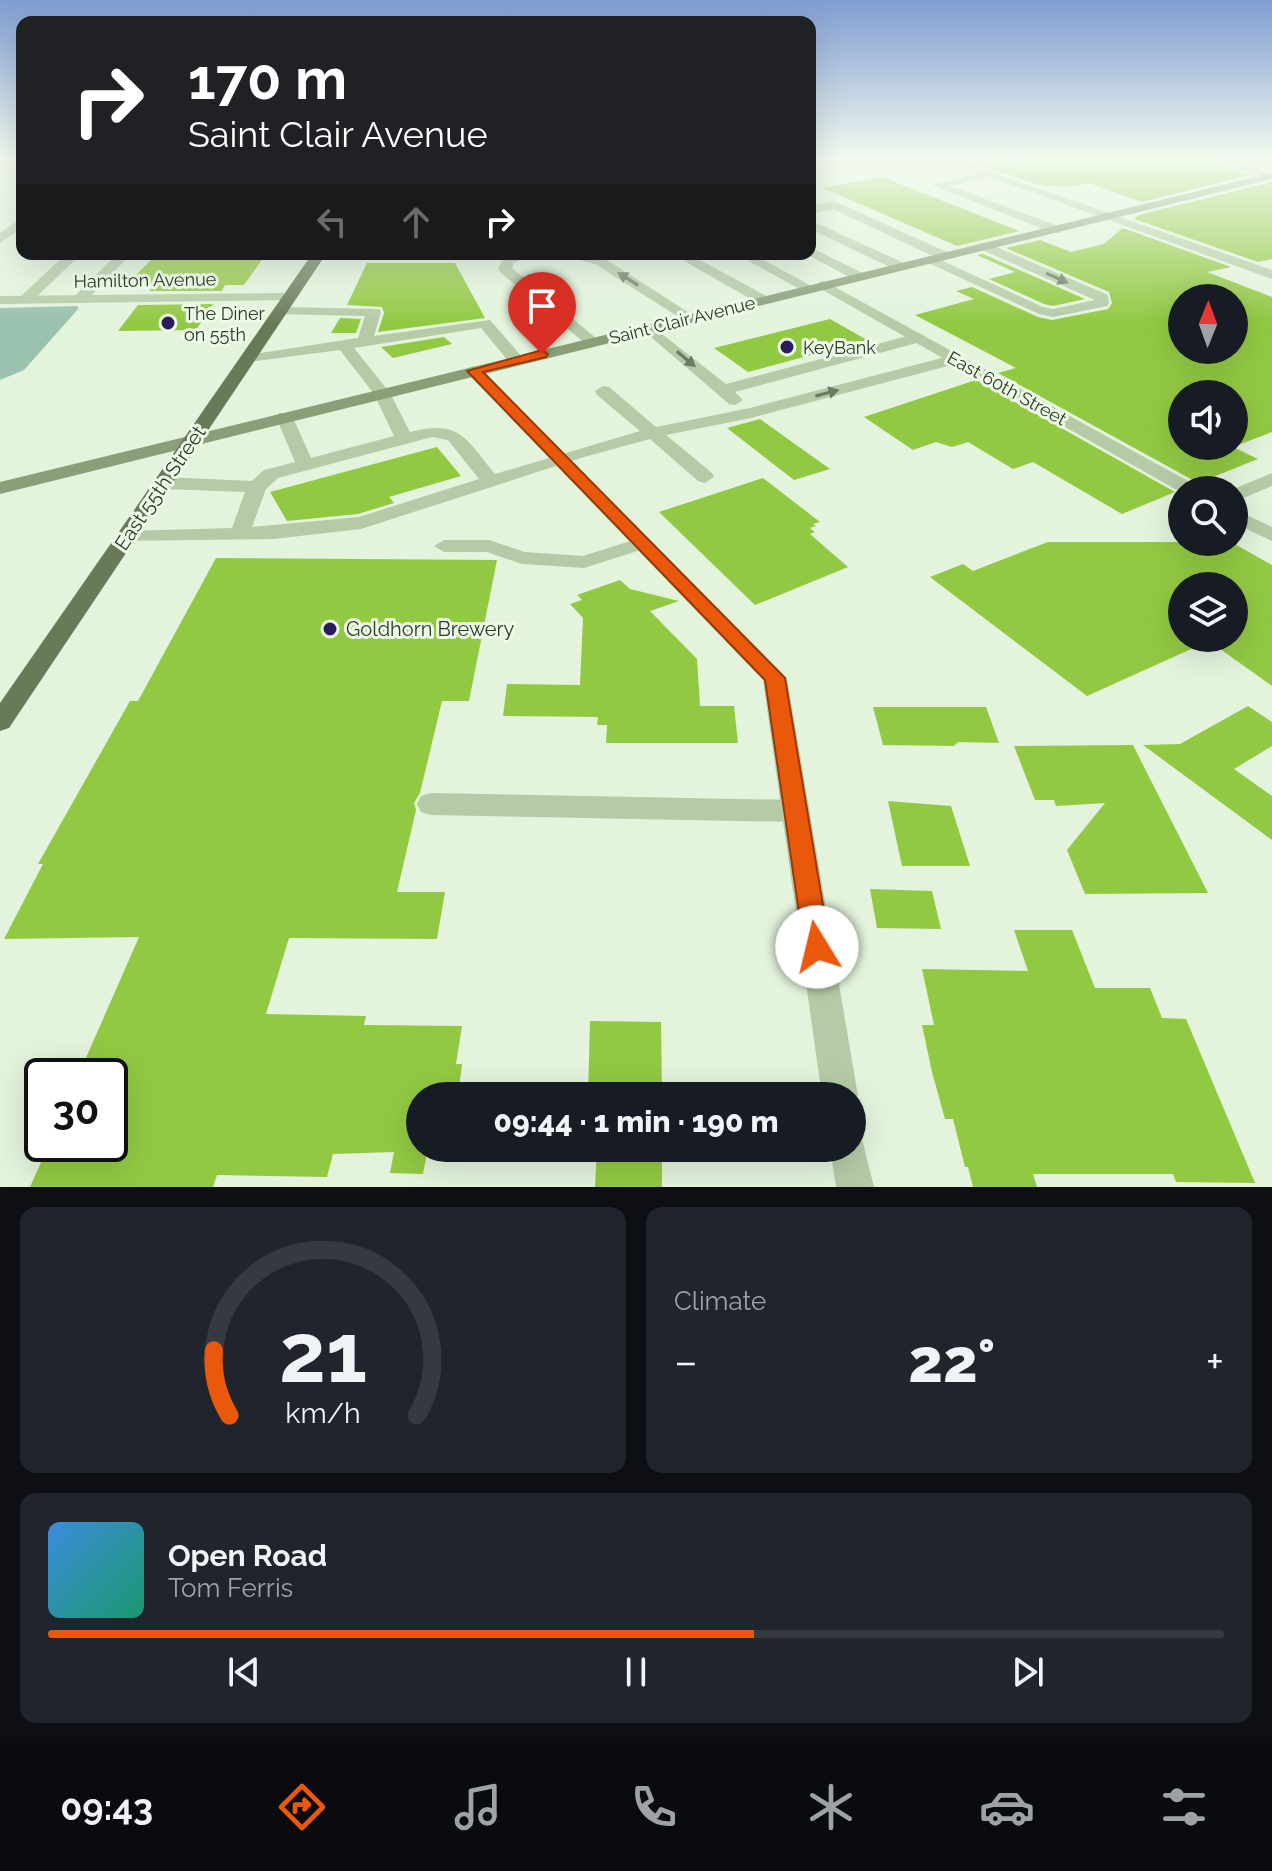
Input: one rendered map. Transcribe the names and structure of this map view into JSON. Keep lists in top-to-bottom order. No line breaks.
{"streets":{"main road":["Saint Clair Avenue","East 55th Street"],"street":["Hamilton Avenue","East 60th Street"]},"crossings":[["Hamilton Avenue","East 55th Street"],["Saint Clair Avenue","East 60th Street"],["Saint Clair Avenue","East 55th Street"]],"places":["The Diner on 55th","KeyBank","Goldhorn Brewery"],"north":"top","page":{"turn":["170 m","Saint Clair Avenue"],"limit":"30","trip":"09:44 · 1 min · 190 m","tile":"Climate","heat":["−","22°","+"],"song":["Open Road","Tom Ferris"],"tabs":"09:43","gauge":["21","km/h"]}}
